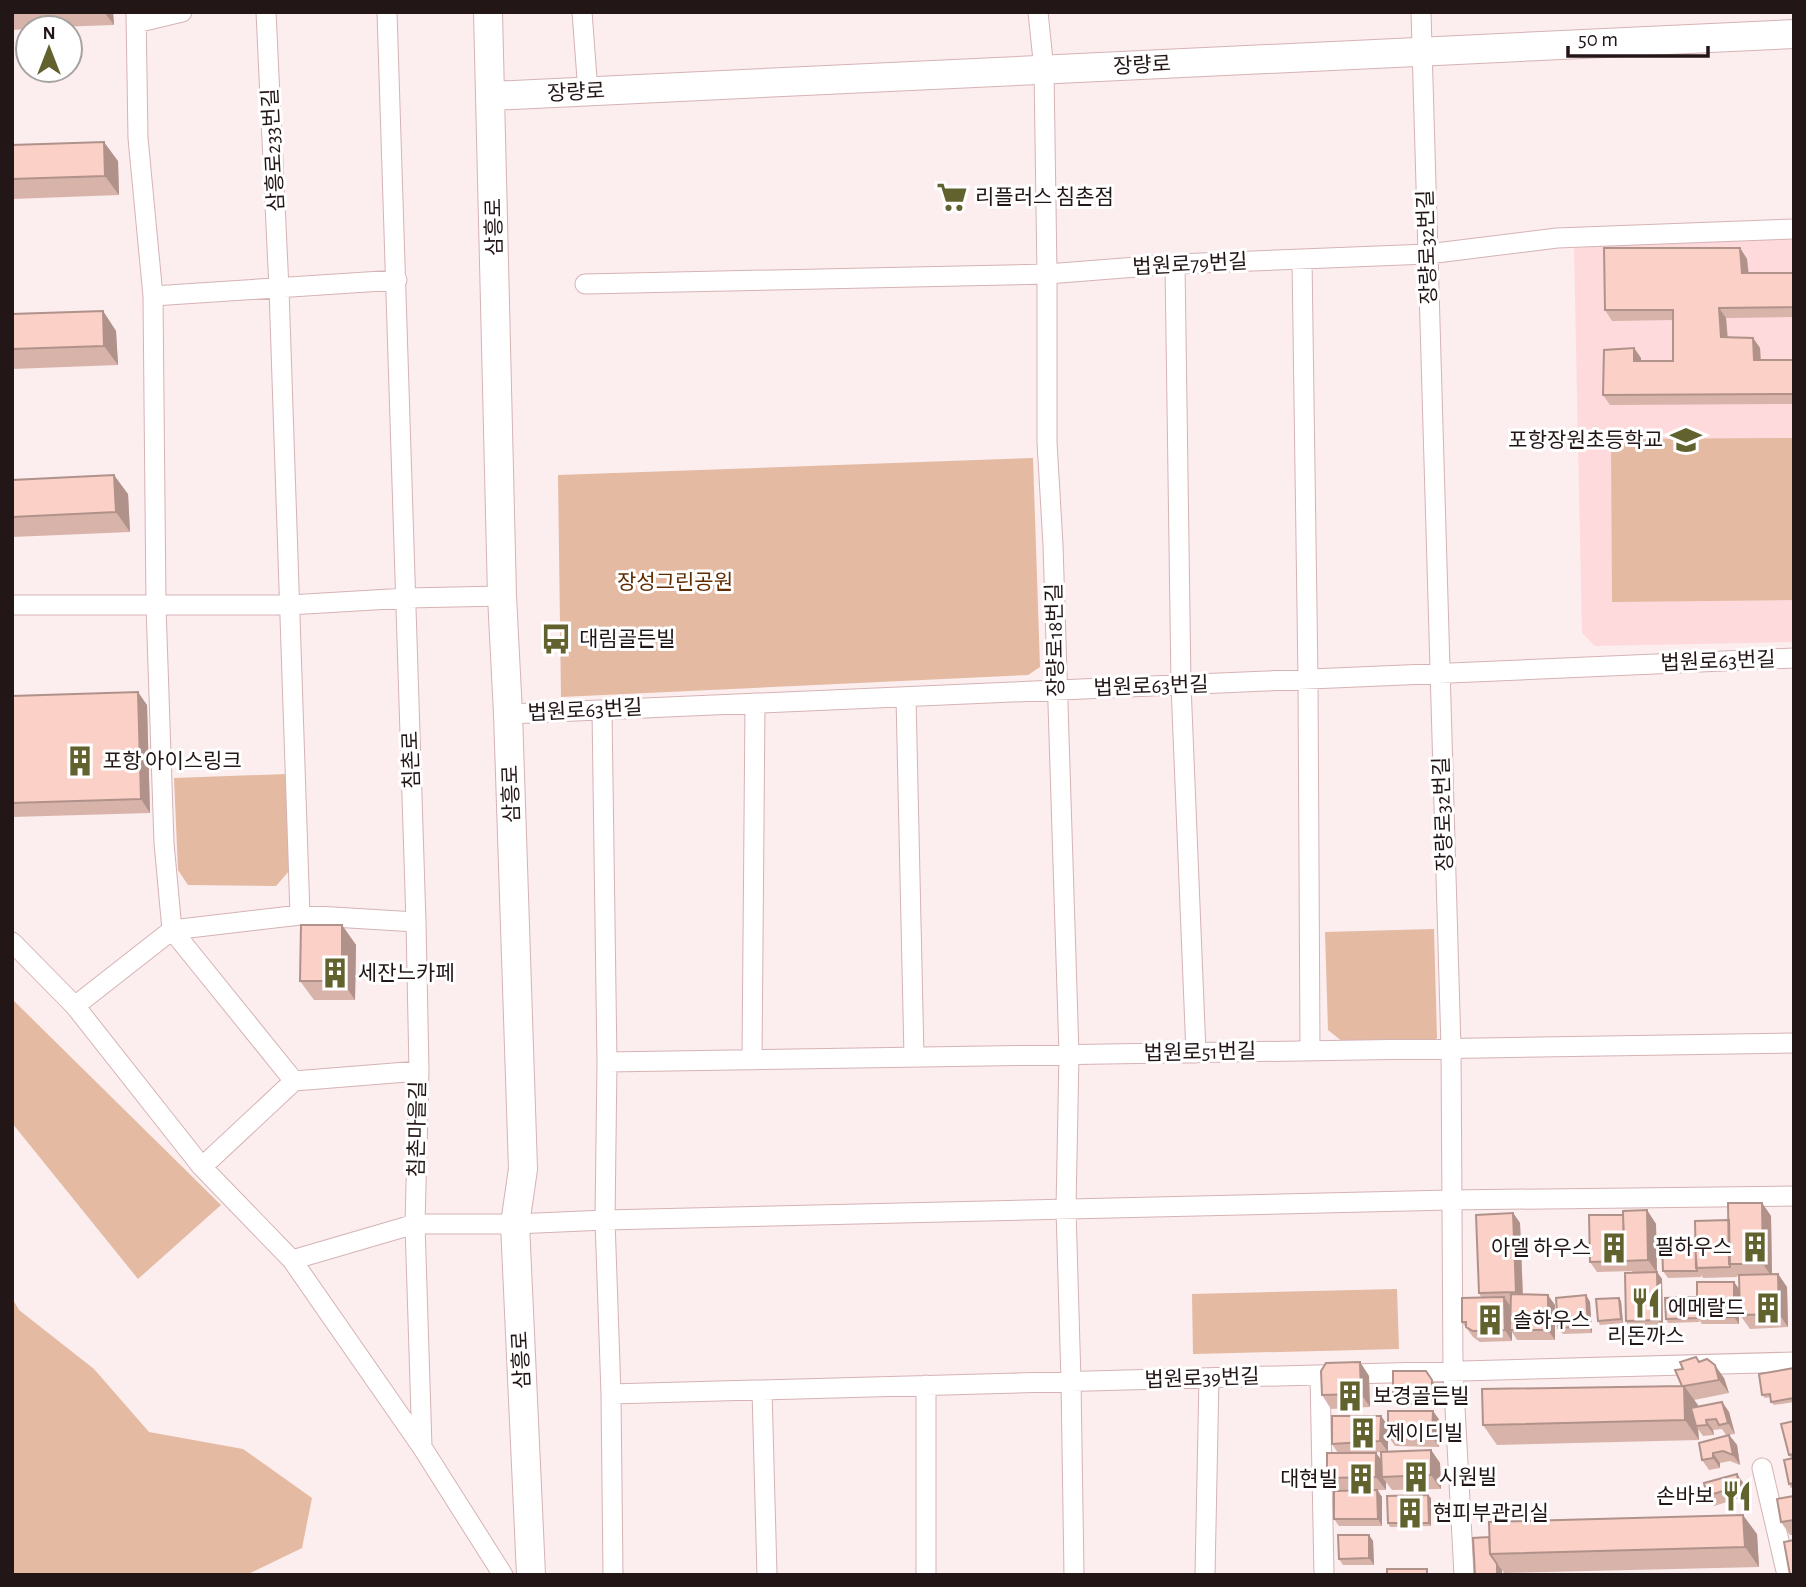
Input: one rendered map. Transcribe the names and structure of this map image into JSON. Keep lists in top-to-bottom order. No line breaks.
{"streets":{"main road":["장량로","삼흥로"],"street":["삼흥로233번길","장량로32번길","법원로79번길","장량로18번길","법원로63번길","침촌로","법원로51번길","침촌마을길","법원로39번길"]},"crossings":[["장량로","삼흥로"],["장량로","장량로32번길"],["장량로","장량로18번길"],["삼흥로","법원로63번길"],["장량로32번길","법원로79번길"],["장량로32번길","법원로63번길"],["장량로32번길","법원로51번길"],["장량로32번길","법원로39번길"],["법원로79번길","장량로18번길"],["장량로18번길","법원로63번길"],["장량로18번길","법원로51번길"],["장량로18번길","법원로39번길"],["침촌로","침촌마을길"]],"parks":["장성그린공원"],"places":{"supermarket":["리플러스 침촌점"],"school or university":["포항장원초등학교"],"bus stop":["대림골든빌"],"building":["포항 아이스링크","세잔느카페","필하우스","아델 하우스","에메랄드","솔하우스","보경골든빌","제이디빌","시원빌","대현빌","현피부관리실"],"restaurant":["리돈까스","손바보"]},"scale_bar":"50 m","north":"top"}
